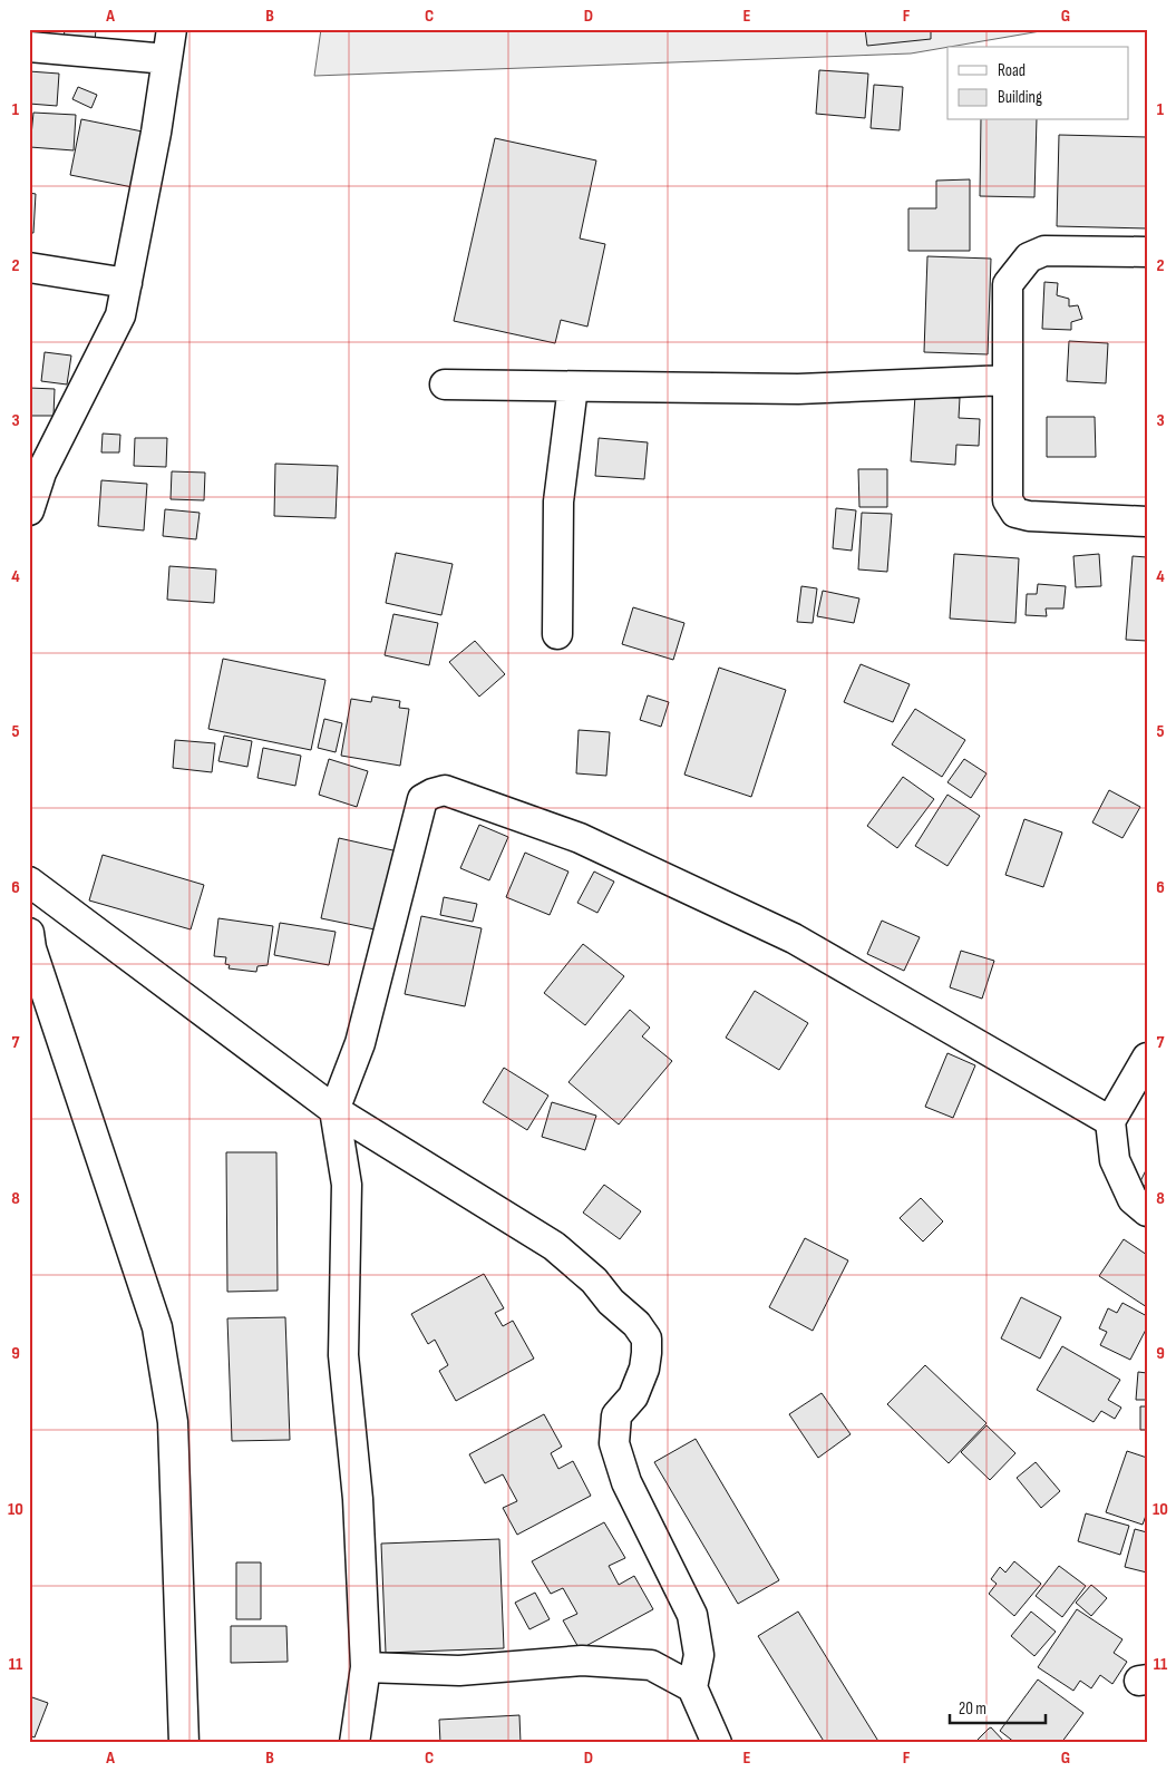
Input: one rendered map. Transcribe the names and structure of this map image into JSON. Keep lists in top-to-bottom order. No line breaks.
{"legend":["Road","Building"],"scale_bar":"20 m","grid":{"columns":["A","B","C","D","E","F","G"],"rows":["1","2","3","4","5","6","7","8","9","10","11"]}}
